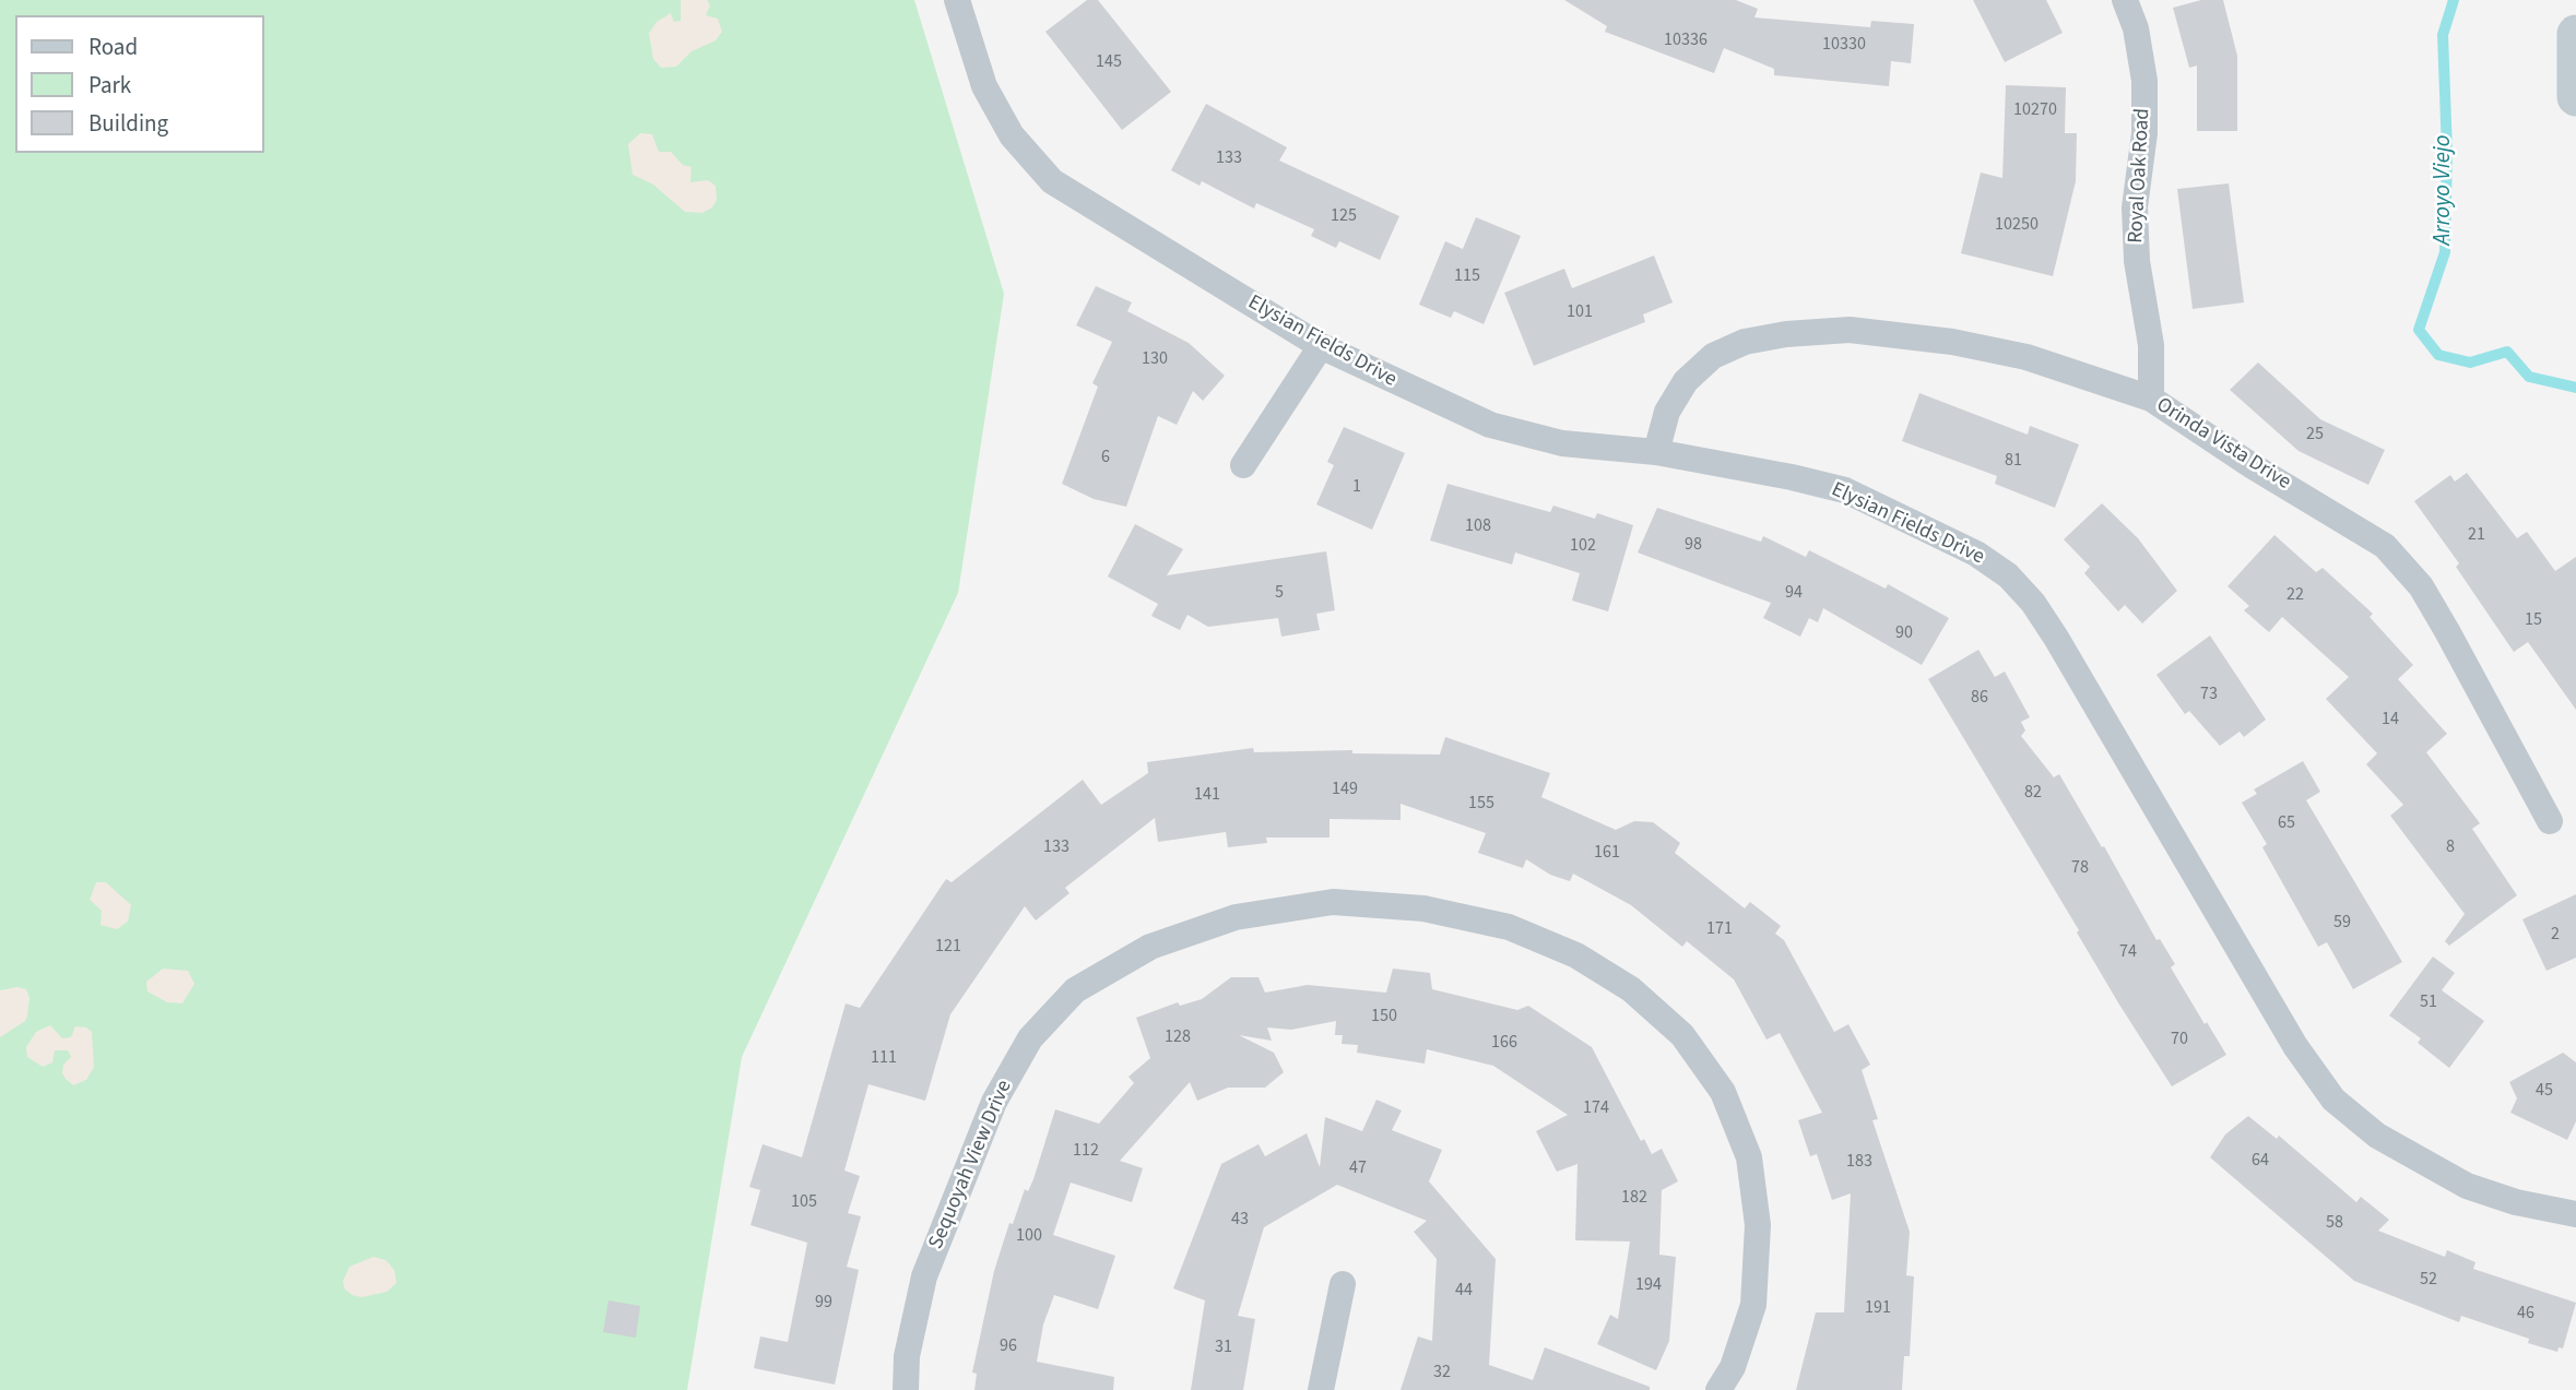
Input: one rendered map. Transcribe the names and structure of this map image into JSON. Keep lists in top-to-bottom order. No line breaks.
{"streets":{"street":["Royal Oak Road","Elysian Fields Drive","Orinda Vista Drive","Sequoyah View Drive"]},"crossings":[["Royal Oak Road","Orinda Vista Drive"],["Elysian Fields Drive","Orinda Vista Drive"]],"water":["Arroyo Viejo"],"house_numbers":["10336","10330","145","10270","133","125","10250","115","101","130","25","6","81","1","108","21","98","102","5","94","22","15","90","73","86","14","149","82","141","155","65","133","8","161","78","59","171","2","121","74","51","150","128","70","166","111","45","174","112","64","183","47","182","105","43","58","100","52","194","44","99","191","46","96","31","32"],"legend":["Road","Park","Building"]}
